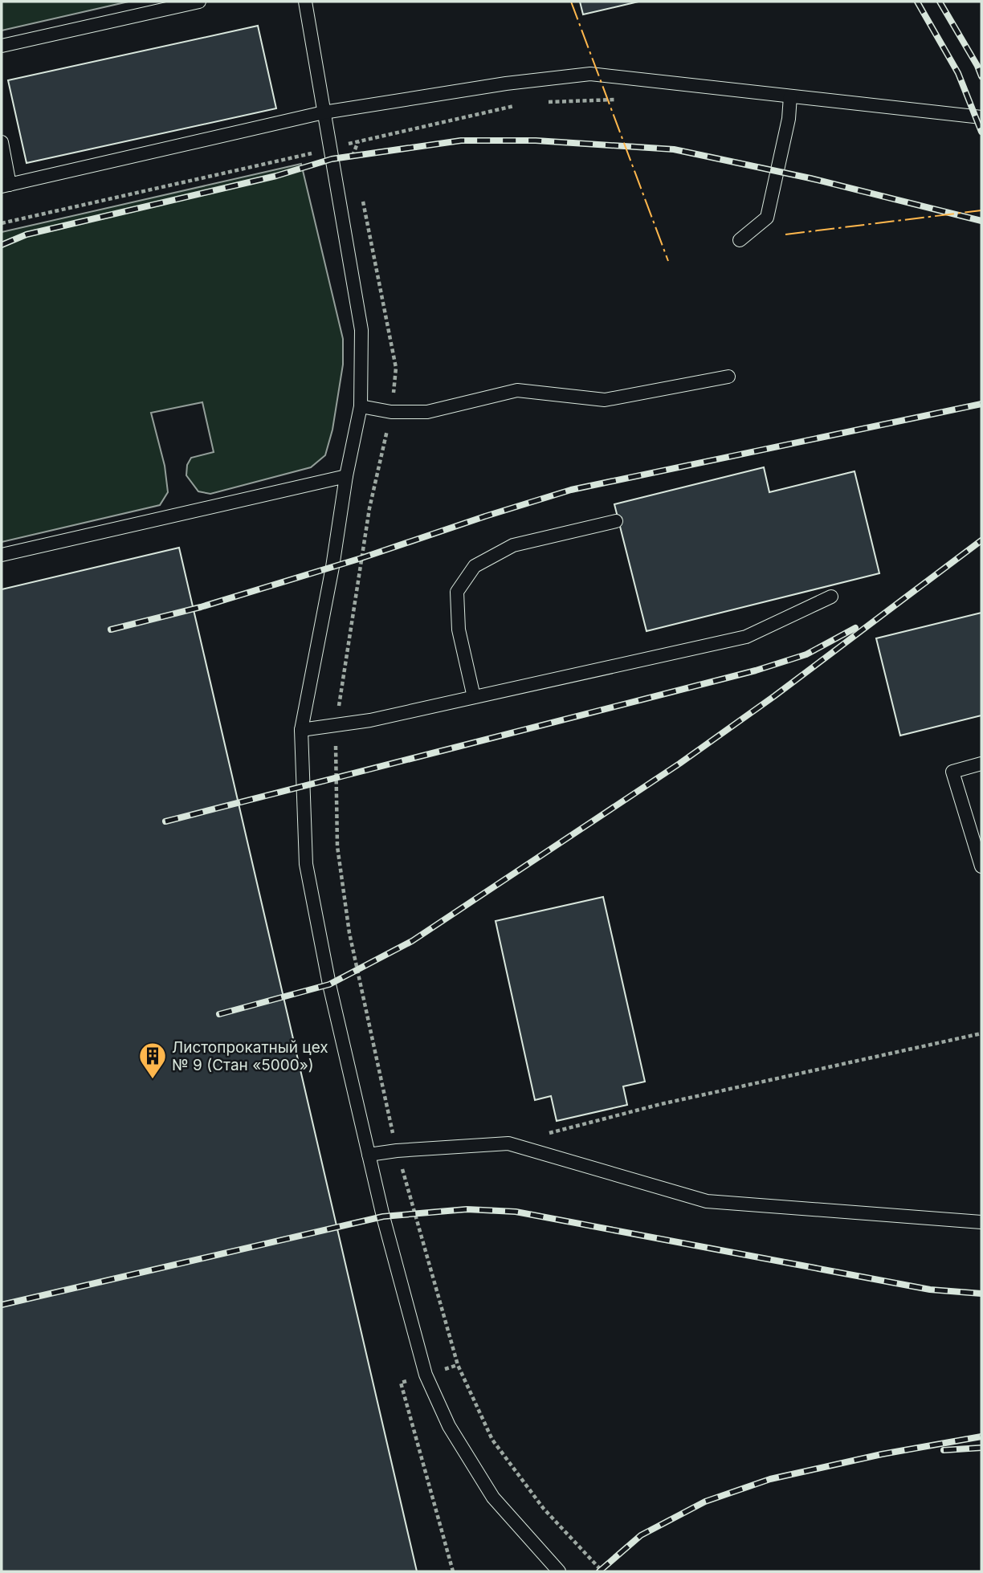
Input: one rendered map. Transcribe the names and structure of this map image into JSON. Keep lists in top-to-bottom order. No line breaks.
{"places":{"building":["Листопрокатный цех № 9 (Стан «5000»)"]}}
